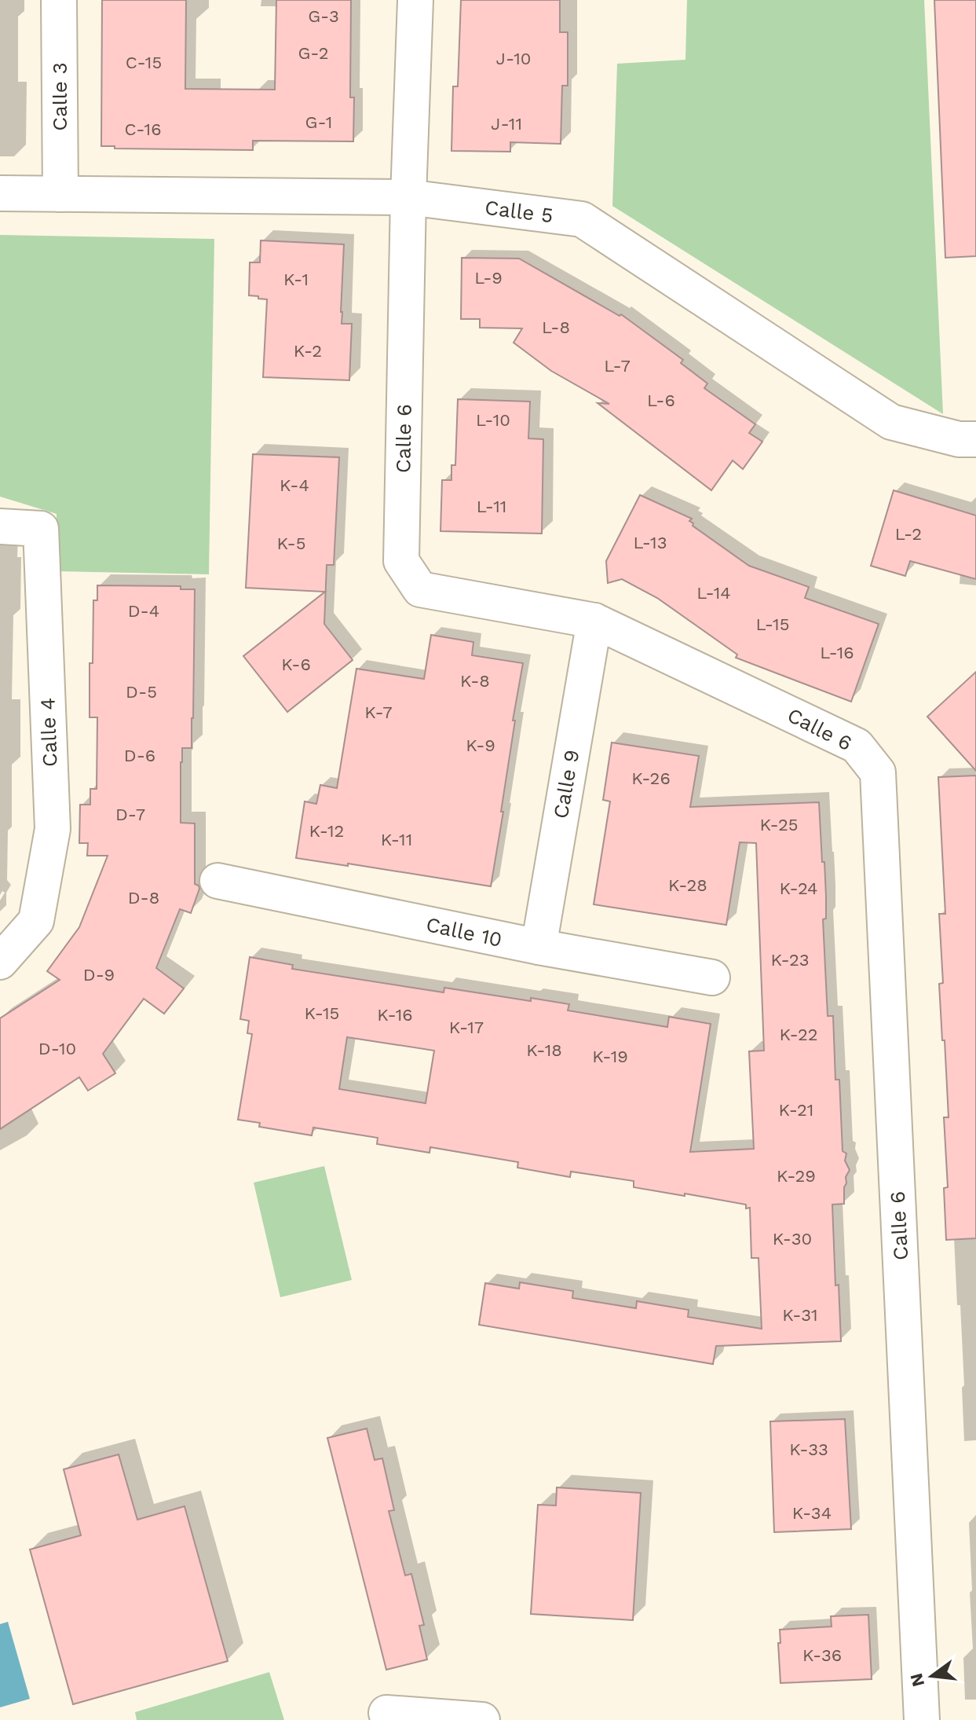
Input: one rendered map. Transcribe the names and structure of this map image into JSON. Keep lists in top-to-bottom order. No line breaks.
{"streets":{"street":["Calle 3","Calle 5","Calle 6","Calle 4","Calle 9","Calle 10"]},"crossings":[["Calle 3","Calle 5"],["Calle 5","Calle 6"],["Calle 6","Calle 9"],["Calle 9","Calle 10"]],"house_numbers":["G-3","G-2","J-10","C-15","G-1","J-11","C-16","L-9","K-1","L-8","K-2","L-7","L-6","L-10","K-4","L-11","L-2","L-13","K-5","L-14","D-4","L-15","L-16","K-6","K-8","D-5","K-7","K-9","D-6","K-26","D-7","K-25","K-12","K-11","K-28","K-24","D-8","K-23","D-9","K-15","K-16","K-17","K-22","D-10","K-18","K-19","K-21","K-29","K-30","K-31","K-33","K-34","K-36"],"north":"left"}
